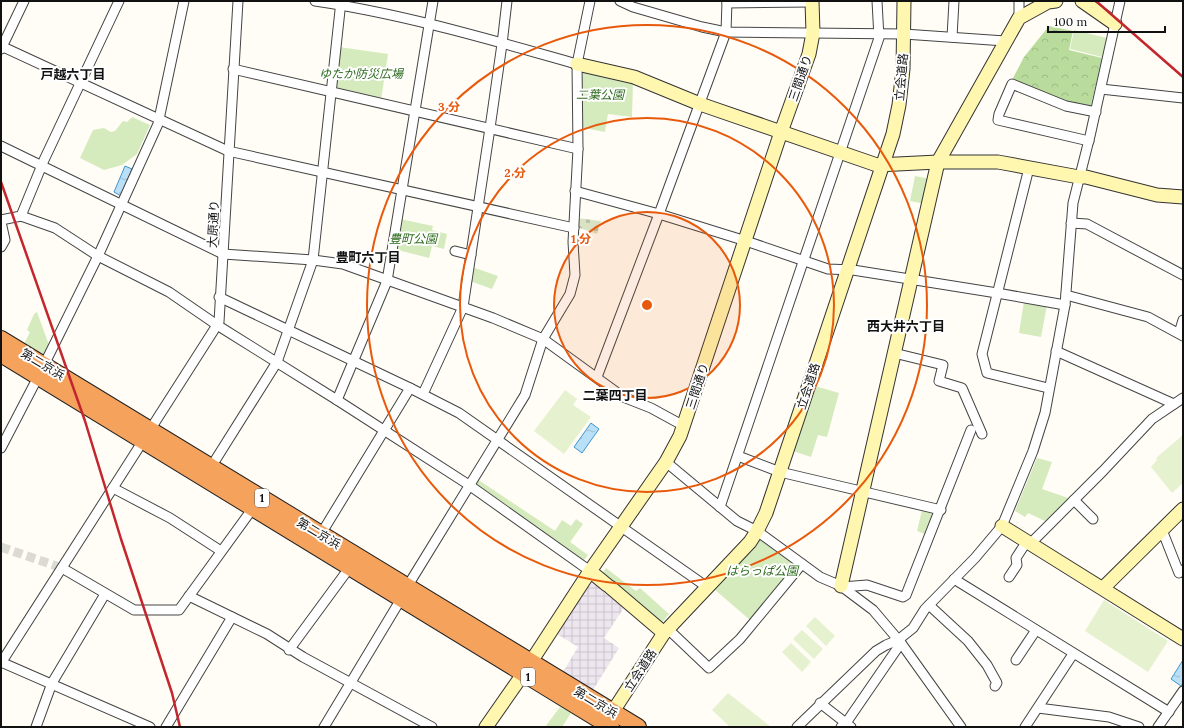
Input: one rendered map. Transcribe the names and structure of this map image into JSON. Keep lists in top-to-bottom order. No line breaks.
{"streets":{"highway":["第二京浜","1"],"street":["立会道路","三間通り","大原通り"]},"crossings":[["立会道路","第二京浜"],["三間通り","第二京浜"],["大原通り","第二京浜"]],"districts":["戸越六丁目","豊町六丁目","西大井六丁目","二葉四丁目"],"parks":["ゆたか防災広場","二葉公園","豊町公園","はらっぱ公園"],"scale_bar":"100 m","rings":["3 分","2 分","1 分"]}
